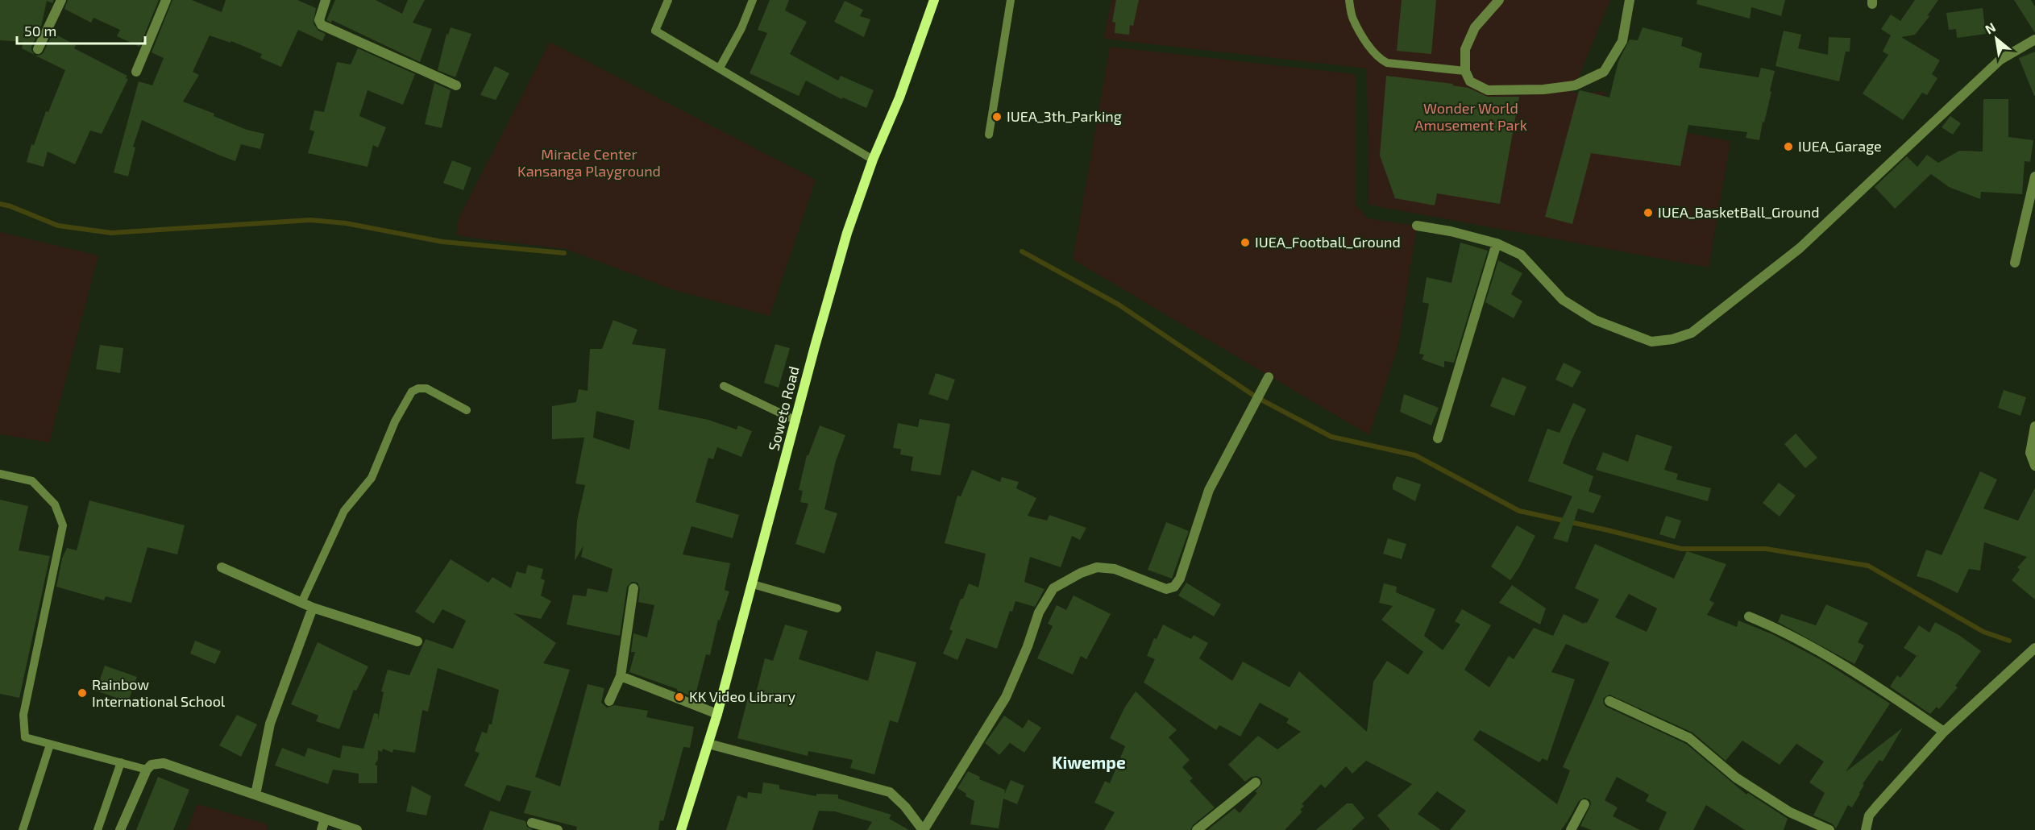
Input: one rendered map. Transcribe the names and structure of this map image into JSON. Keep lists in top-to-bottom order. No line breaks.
{"streets":{"street":["Soweto Road"]},"districts":["Kiwempe"],"parks":["Wonder World Amusement Park","Miracle Center Kansanga Playground"],"places":["IUEA_3th_Parking","IUEA_Garage","IUEA_BasketBall_Ground","IUEA_Football_Ground","Rainbow International School","KK Video Library"],"scale_bar":"50 m","north":"top left"}
